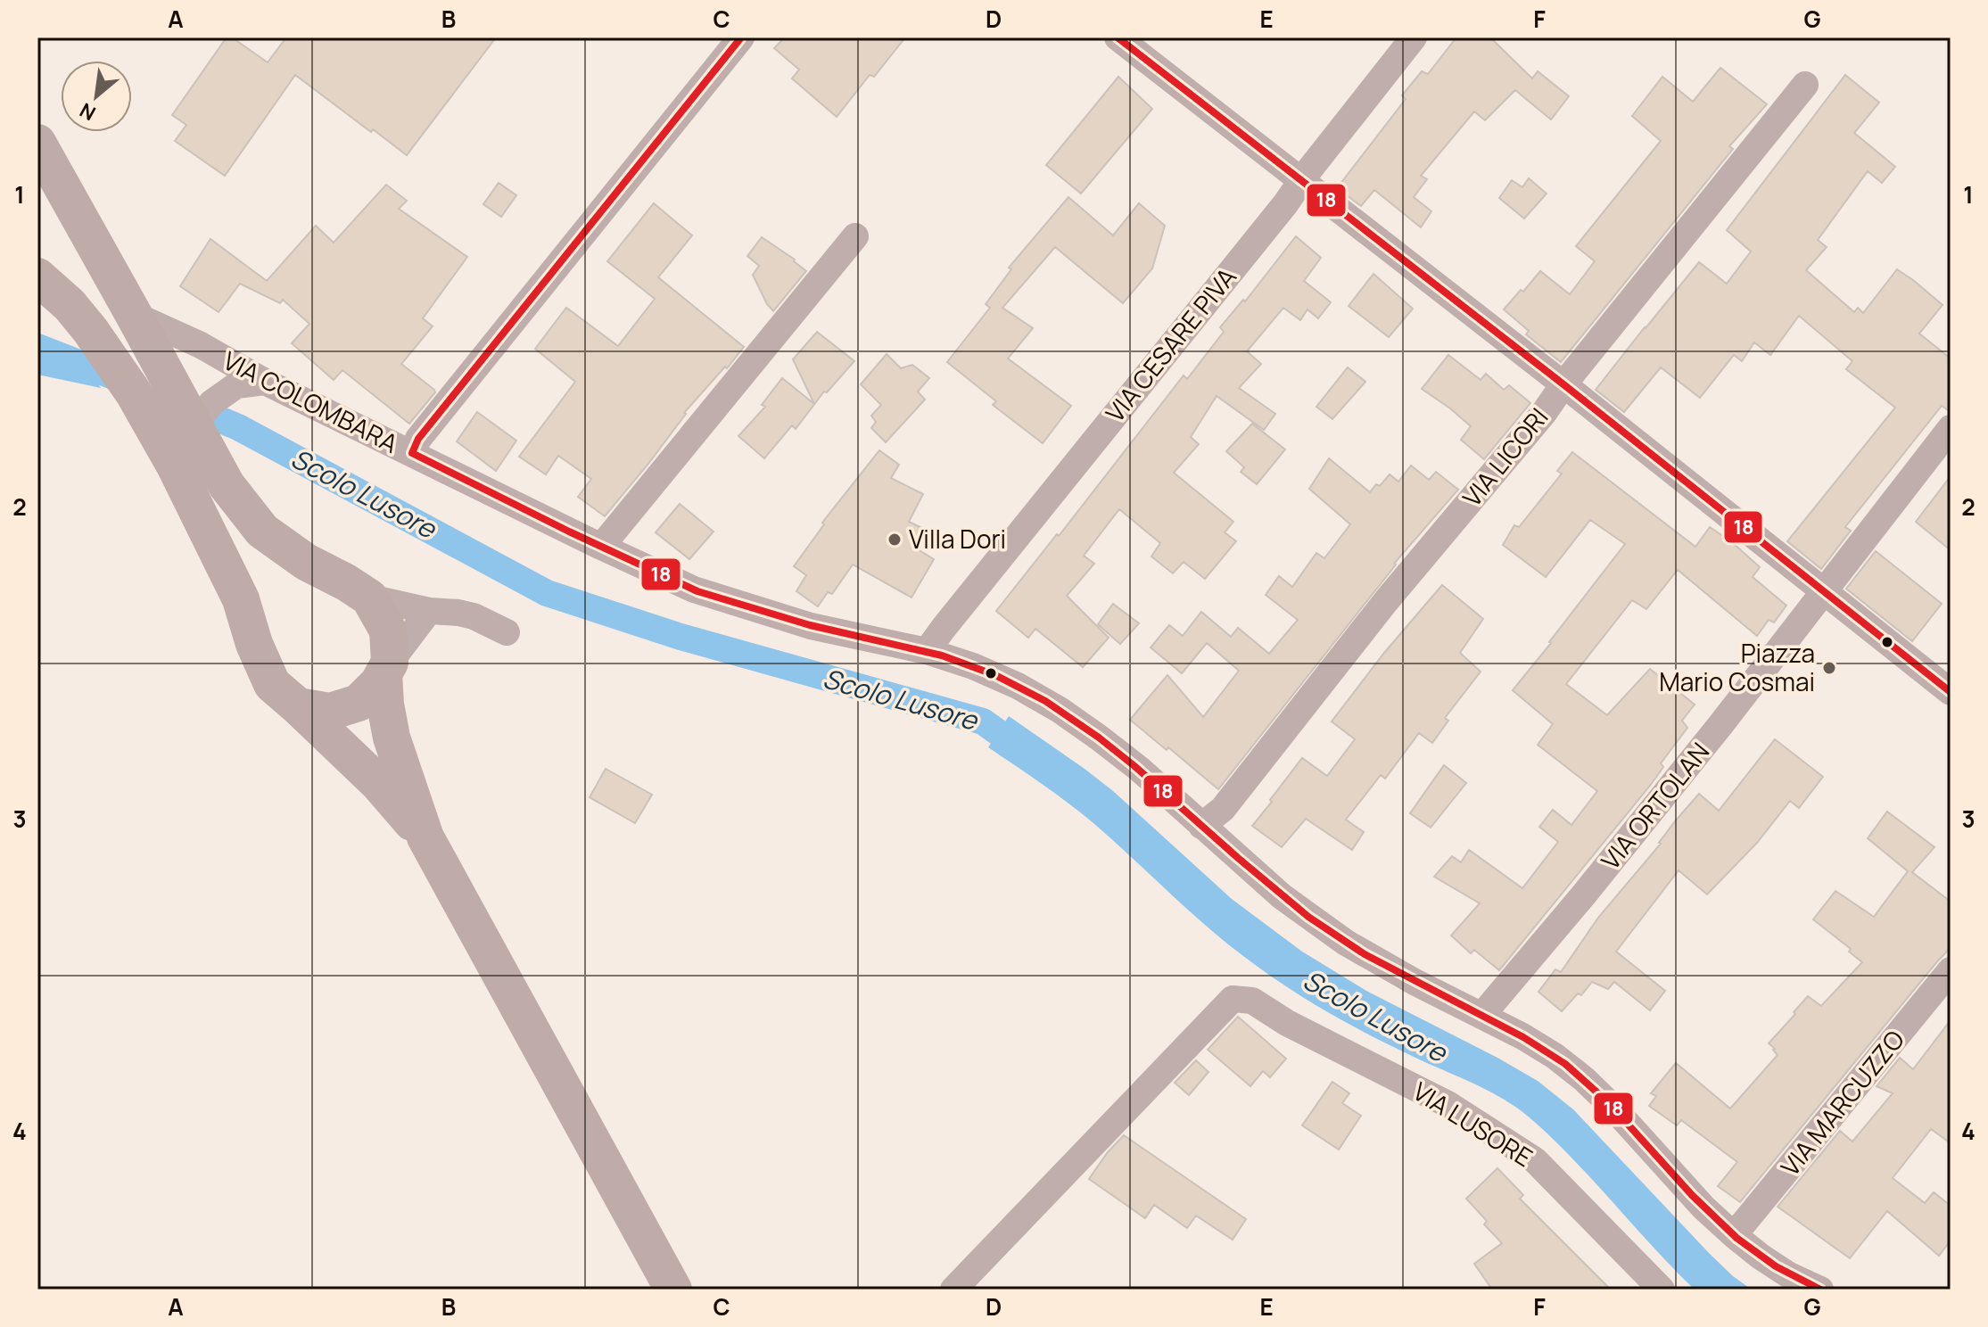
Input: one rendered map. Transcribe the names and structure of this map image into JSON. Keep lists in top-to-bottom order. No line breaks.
{"streets":{"street":["VIA CESARE PIVA","VIA COLOMBARA","VIA LICORI","VIA ORTOLAN","VIA MARCUZZO","VIA LUSORE"]},"crossings":[["VIA CESARE PIVA","VIA COLOMBARA"],["VIA COLOMBARA","VIA LICORI"],["VIA COLOMBARA","VIA ORTOLAN"],["VIA COLOMBARA","VIA MARCUZZO"]],"water":["Scolo Lusore"],"places":["Villa Dori","Piazza Mario Cosmai"],"lines":["transit line 18"],"north":"bottom left","grid":{"columns":["A","B","C","D","E","F","G"],"rows":["1","2","3","4"]}}
